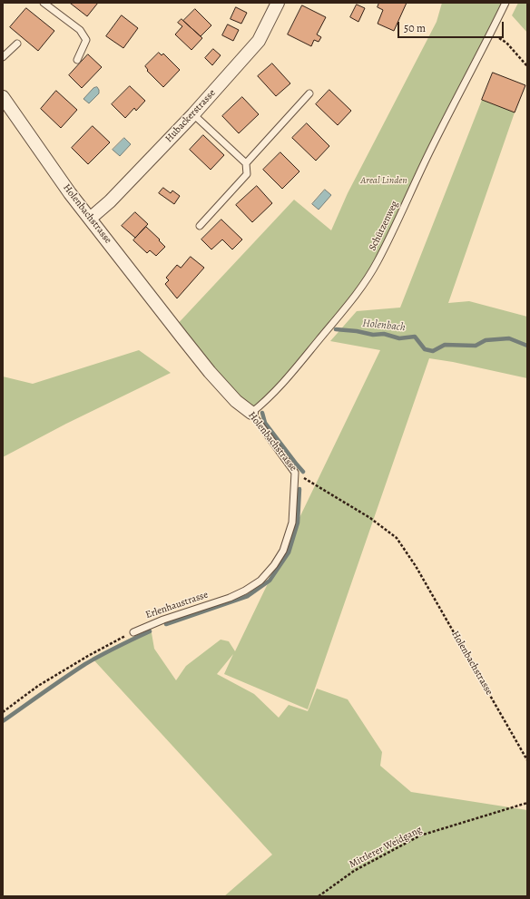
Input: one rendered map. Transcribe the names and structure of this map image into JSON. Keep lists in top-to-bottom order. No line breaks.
{"streets":{"street":["Hubackerstrasse","Holenbachstrasse"],"lane":["Schützenweg","Erlenhaustrasse"],"path":["Mittlerer Weidgang"]},"crossings":[["Hubackerstrasse","Holenbachstrasse"],["Holenbachstrasse","Schützenweg"],["Holenbachstrasse","Erlenhaustrasse"]],"water":["Holenbach"],"parks":["Areal Linden"],"scale_bar":"50 m"}
